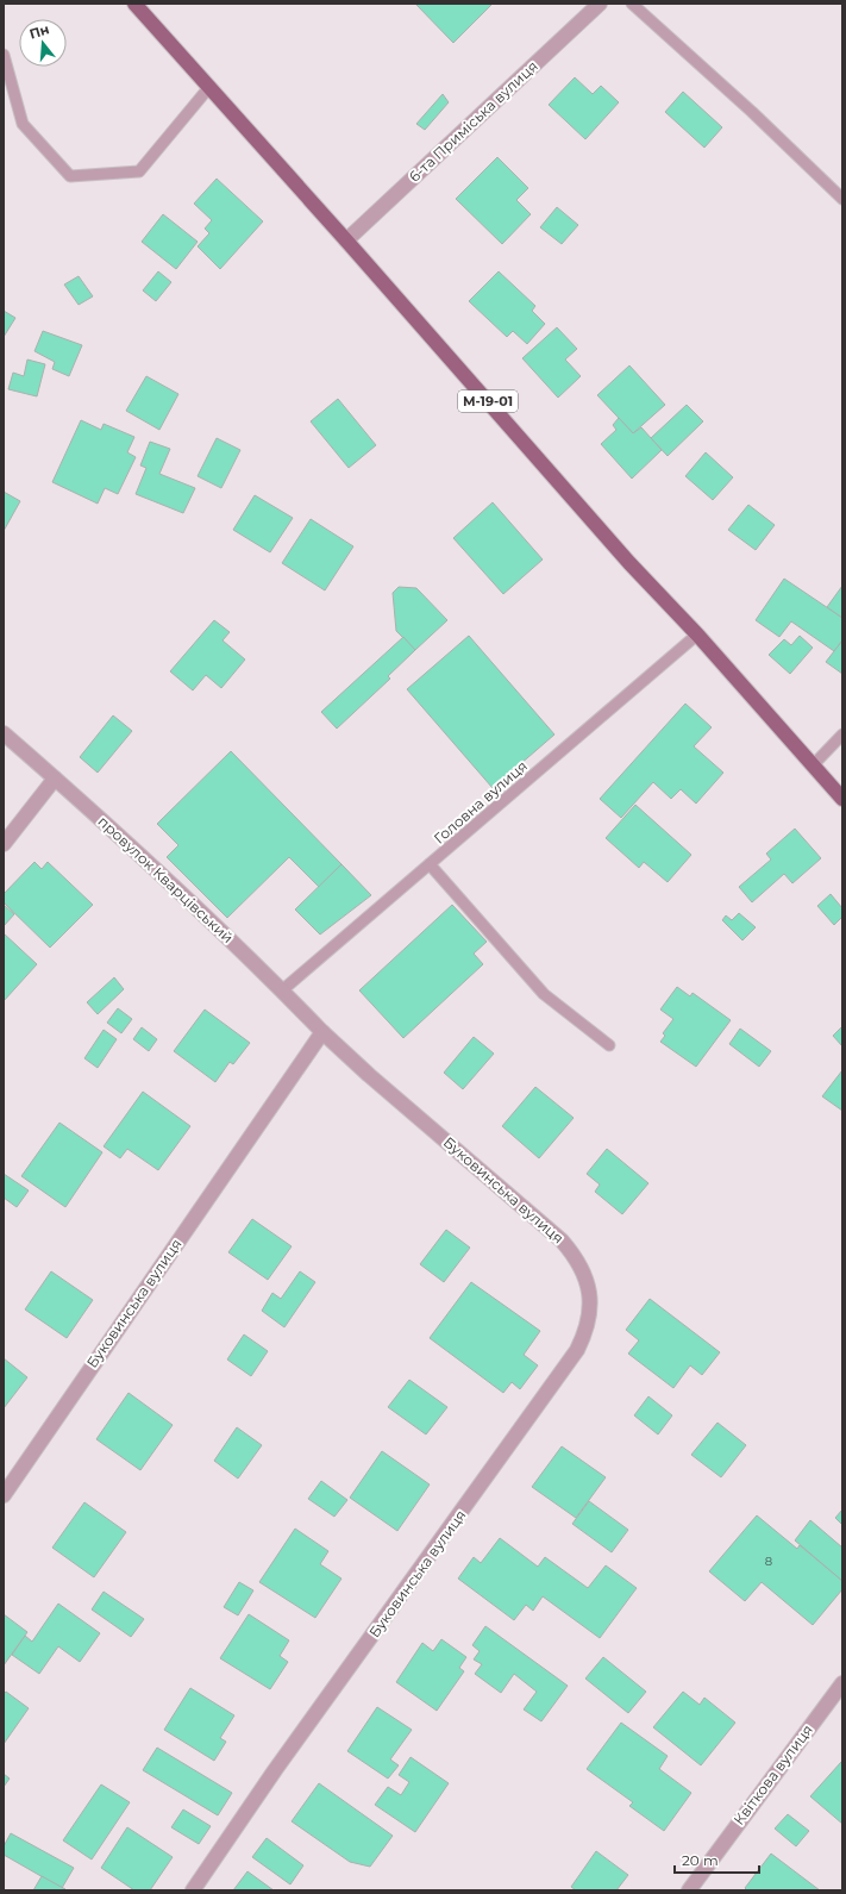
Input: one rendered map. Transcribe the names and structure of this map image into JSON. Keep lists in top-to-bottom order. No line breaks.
{"streets":{"main road":["М-19-01"],"street":["6-та Приміська вулиця","провулок Кварцівський","Буковинська вулиця","Квіткова вулиця"],"lane":["Головна вулиця"]},"crossings":[["6-та Приміська вулиця","М-19-01"],["М-19-01","Головна вулиця"],["Головна вулиця","провулок Кварцівський"],["провулок Кварцівський","Буковинська вулиця"]],"house_numbers":["8"],"scale_bar":"20 m","north":"top"}
